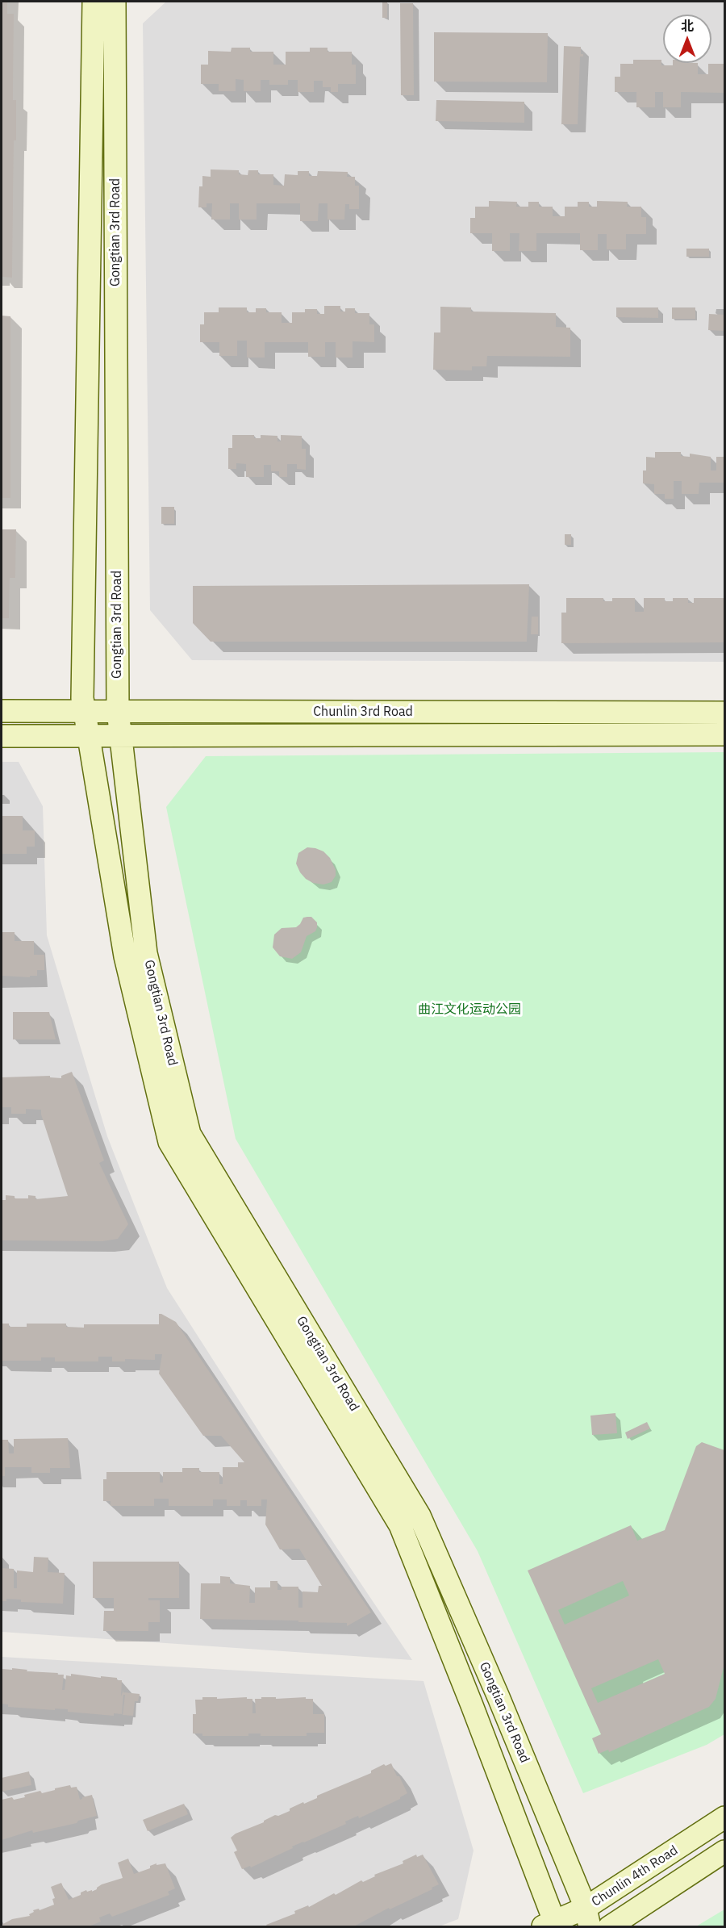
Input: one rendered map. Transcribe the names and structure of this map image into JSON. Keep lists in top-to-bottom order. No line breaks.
{"streets":{"street":["Gongtian 3rd Road","Chunlin 3rd Road","Chunlin 4th Road"]},"crossings":[["Gongtian 3rd Road","Chunlin 3rd Road"],["Gongtian 3rd Road","Chunlin 4th Road"]],"parks":["曲江文化运动公园"],"north":"top"}
